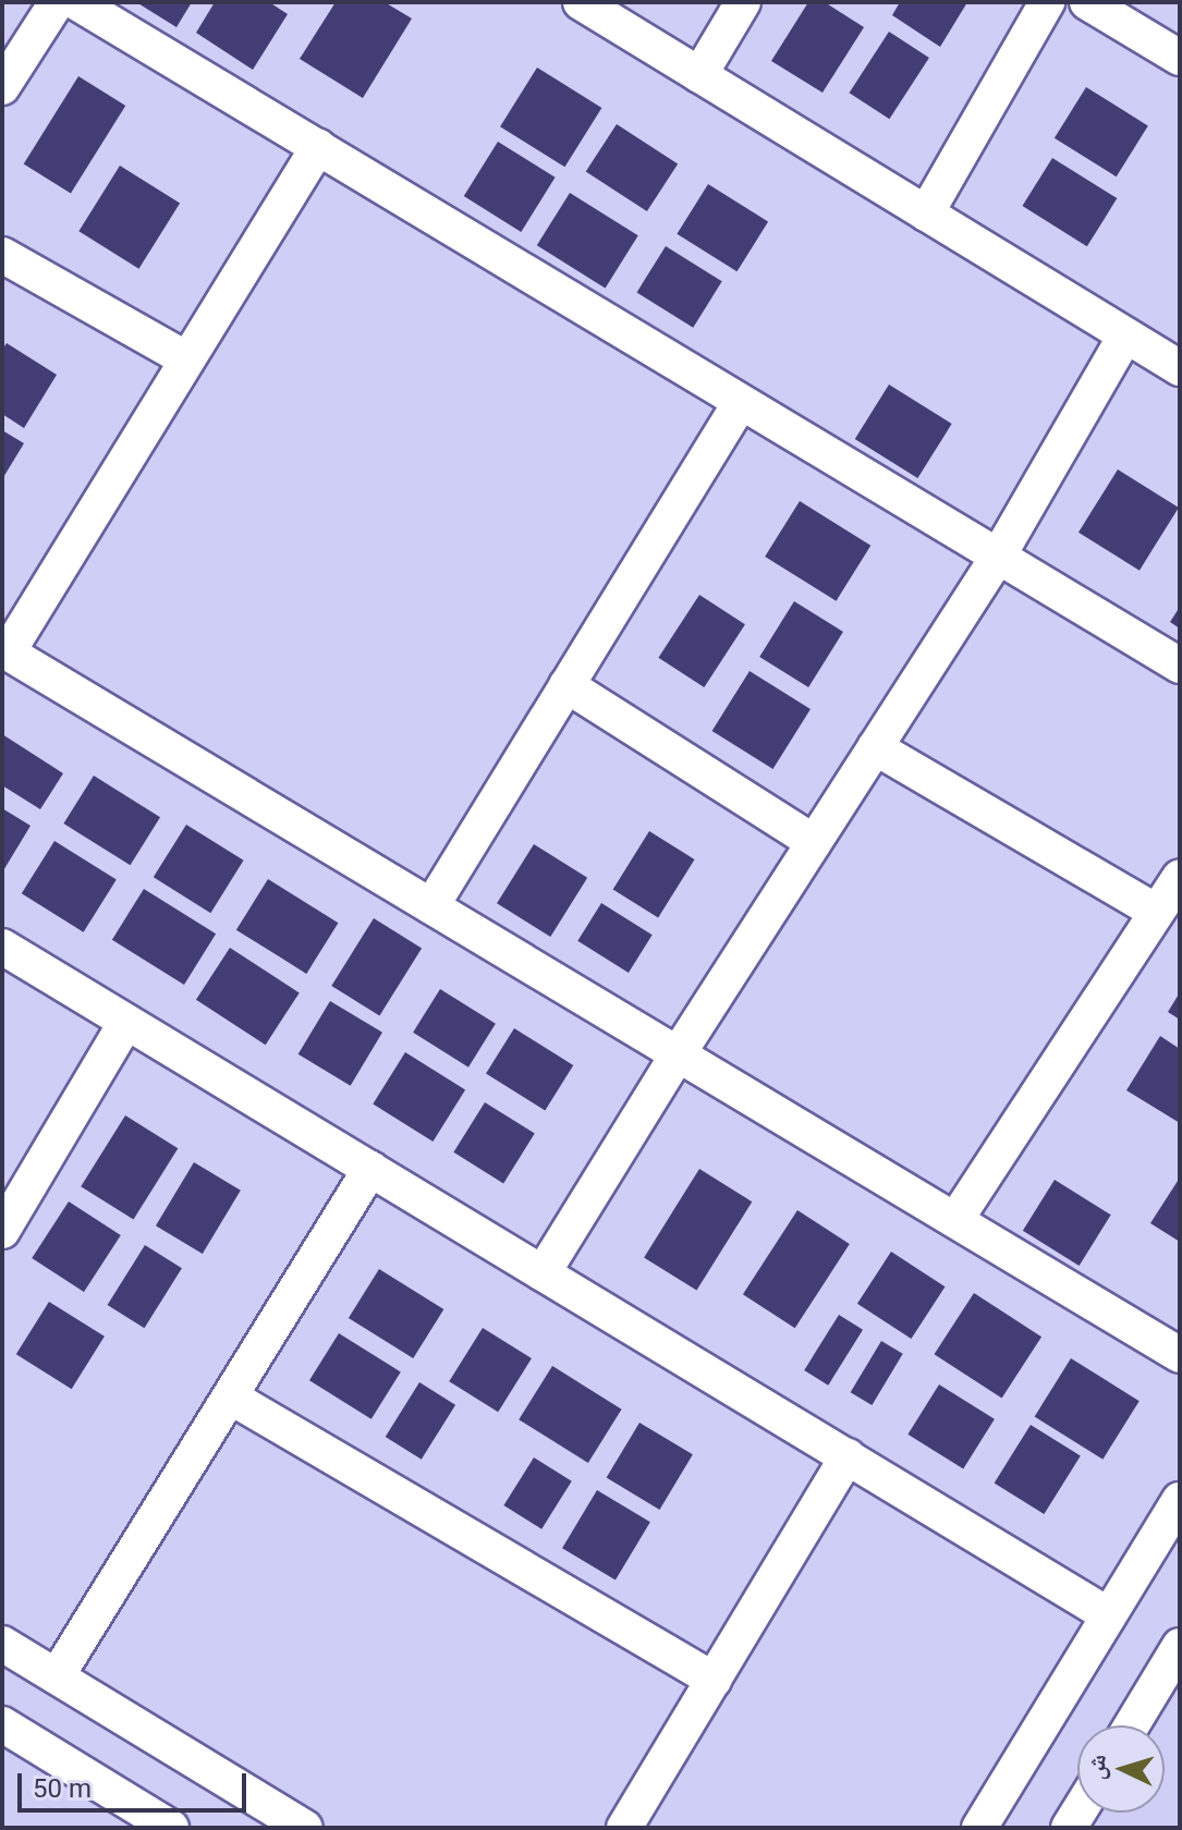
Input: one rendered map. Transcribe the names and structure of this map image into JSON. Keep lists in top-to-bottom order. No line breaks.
{"scale_bar":"50 m","north":"left"}
